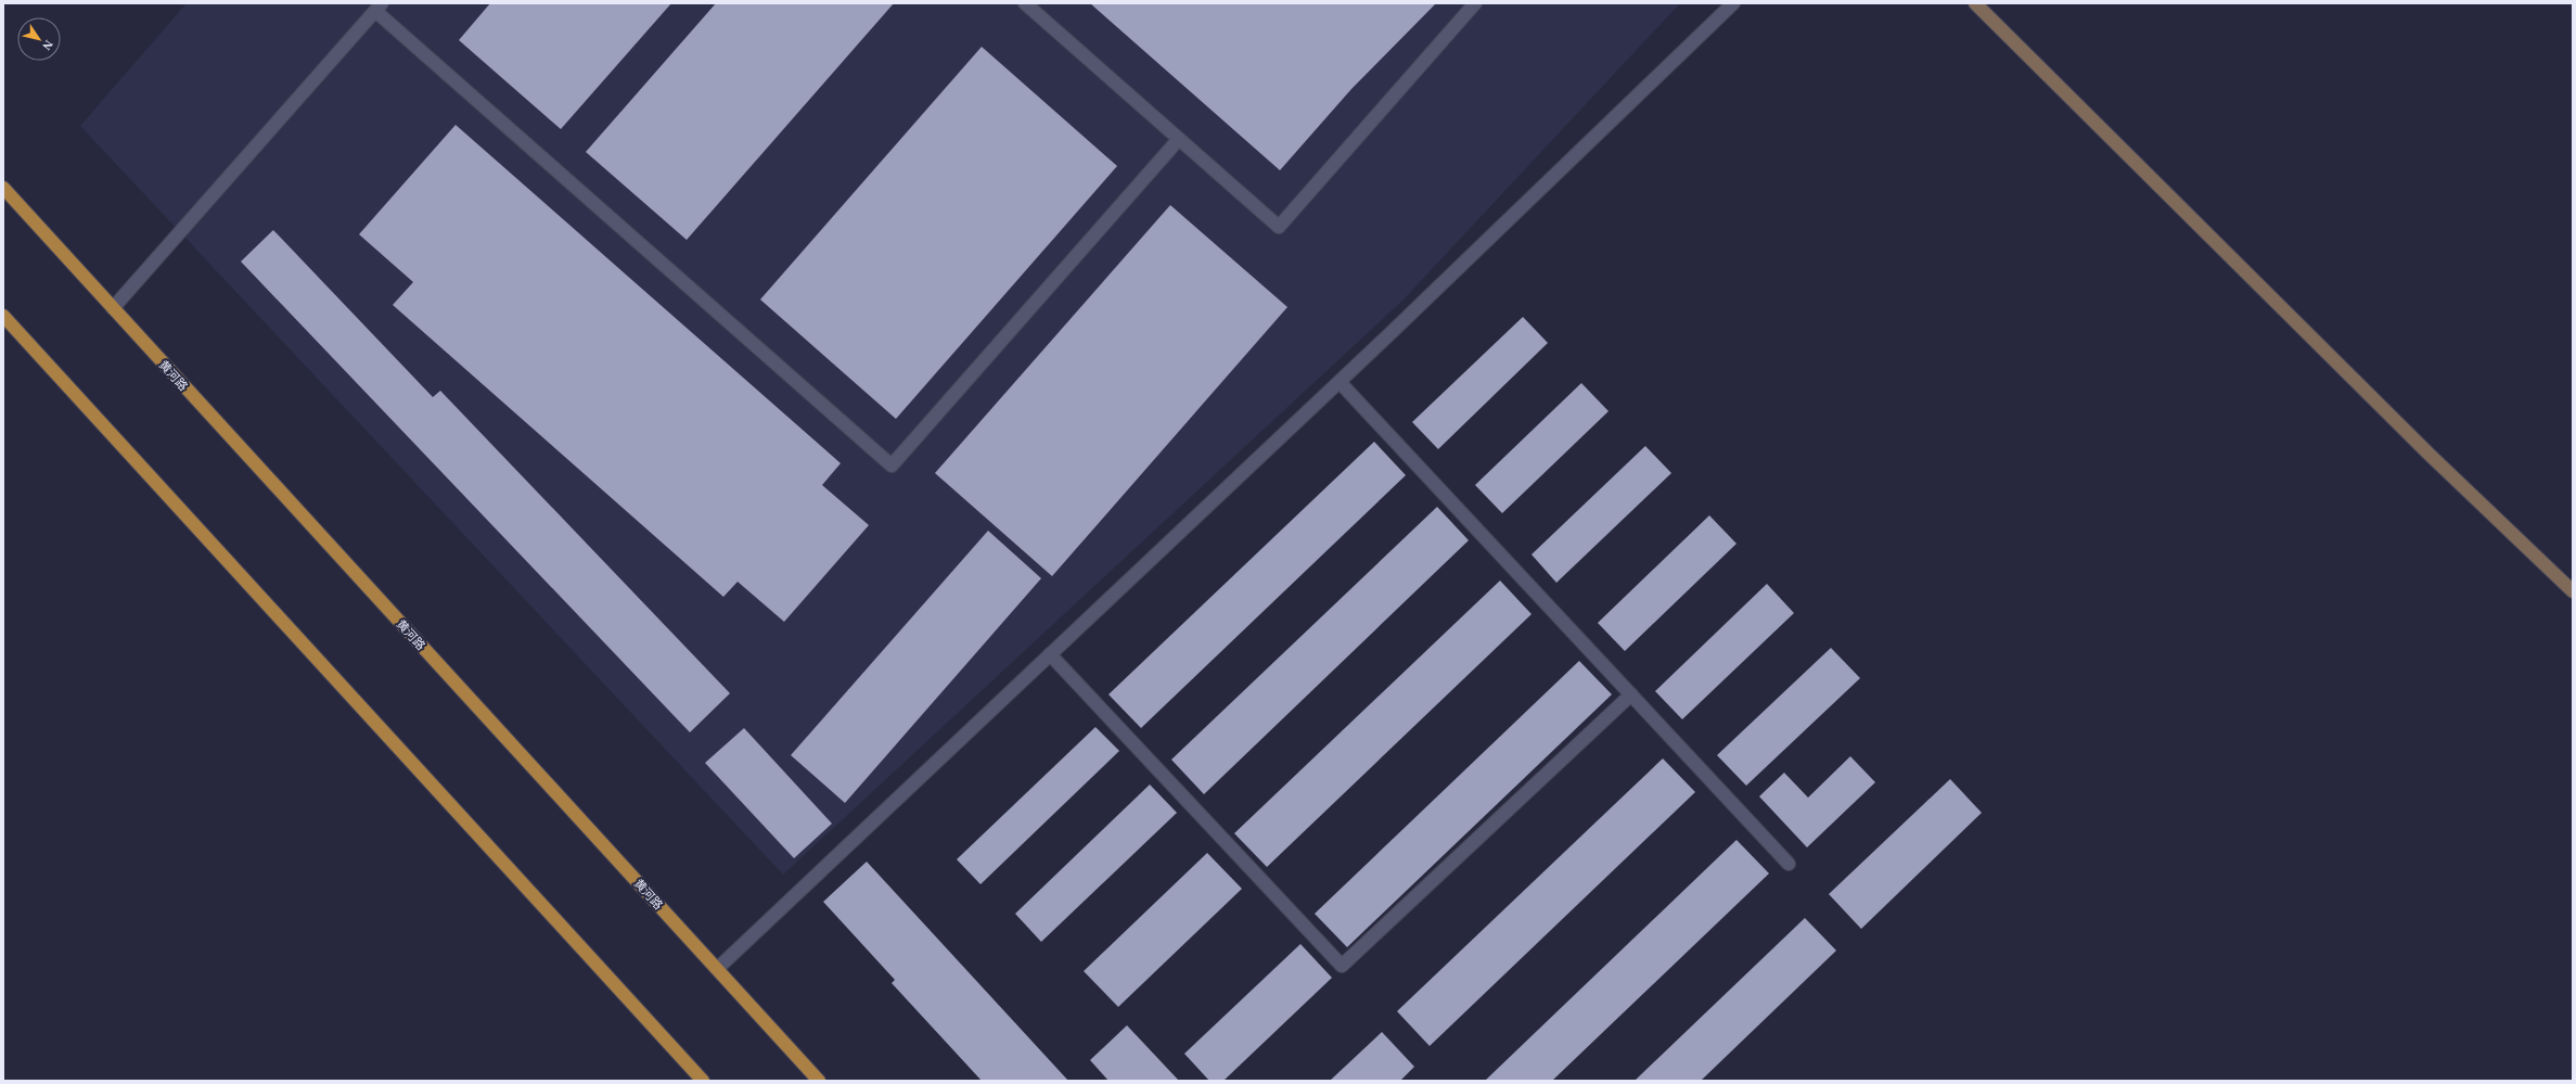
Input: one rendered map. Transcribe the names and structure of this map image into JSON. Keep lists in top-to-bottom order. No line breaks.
{"streets":{"main road":["黄河路"]},"north":"bottom right"}
